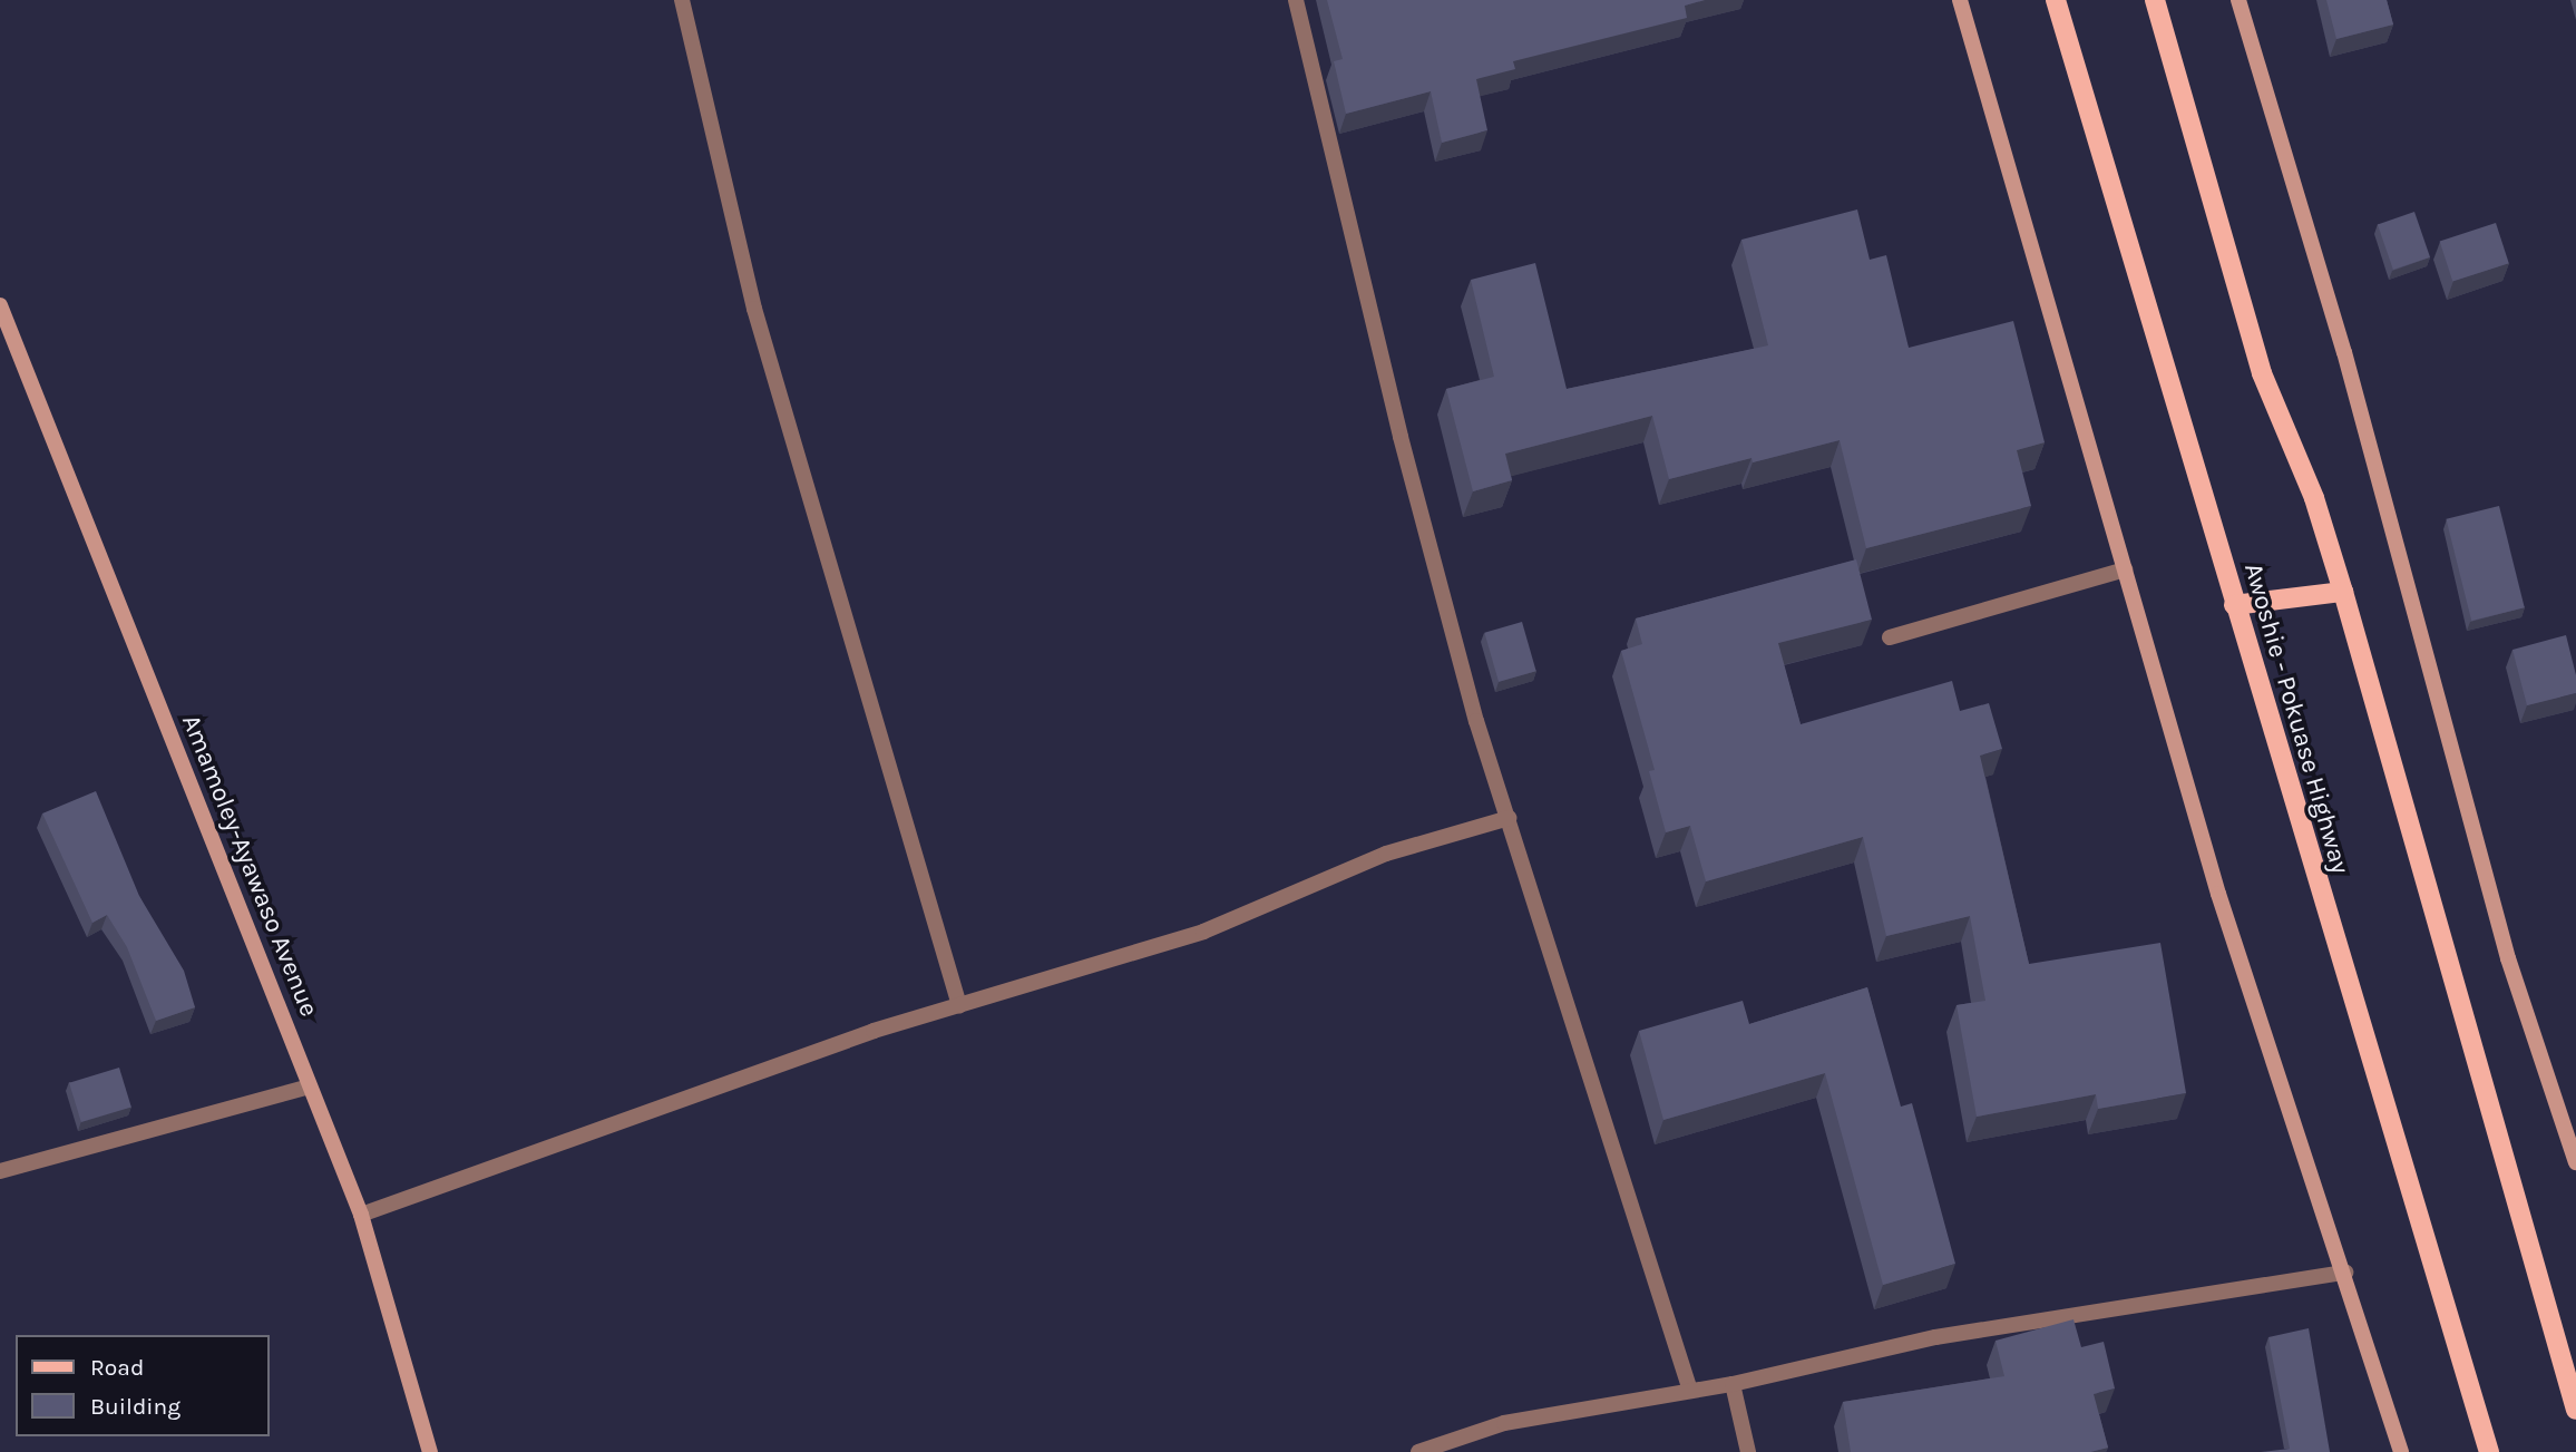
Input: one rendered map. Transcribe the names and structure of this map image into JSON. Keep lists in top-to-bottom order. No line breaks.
{"streets":{"main road":["Awoshie - Pokuase Highway"],"street":["Amamoley-Ayawaso Avenue"]},"legend":["Road","Building"]}
